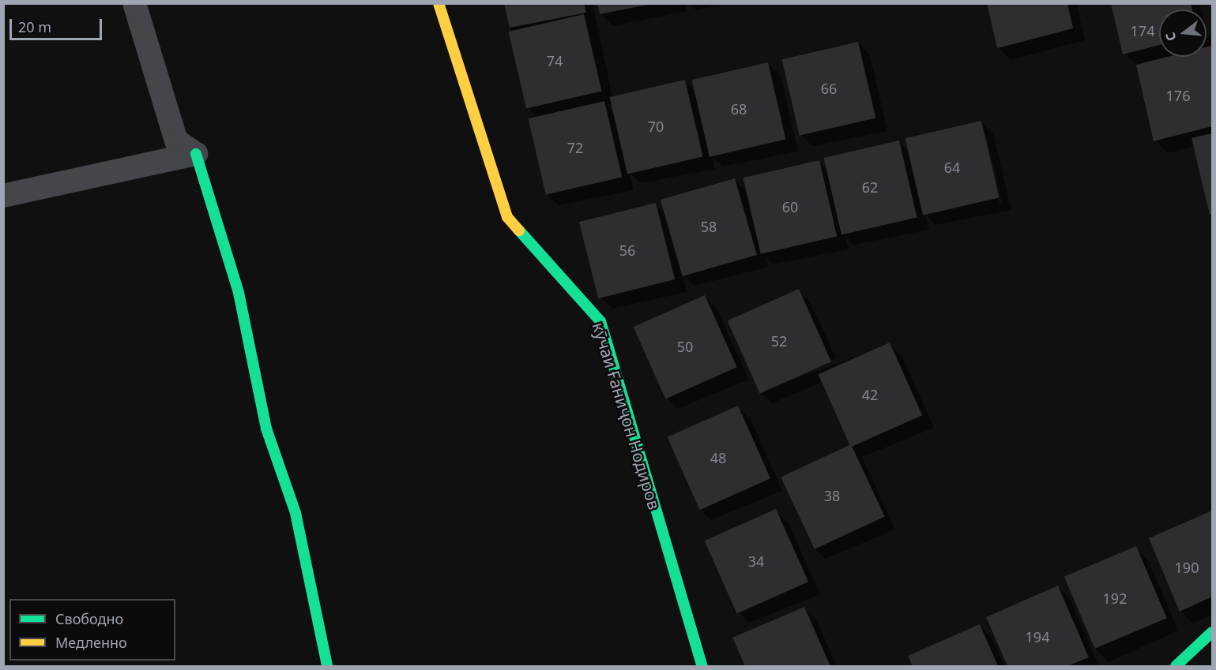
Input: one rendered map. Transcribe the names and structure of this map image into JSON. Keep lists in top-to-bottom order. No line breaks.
{"streets":{"street":["кӯчаи Ғаниҷон Нодиров"]},"house_numbers":["174","74","66","176","68","70","72","64","62","60","58","56","52","50","42","48","38","34","190","192","194"],"legend":["Свободно","Медленно"],"scale_bar":"20 m","north":"left"}
